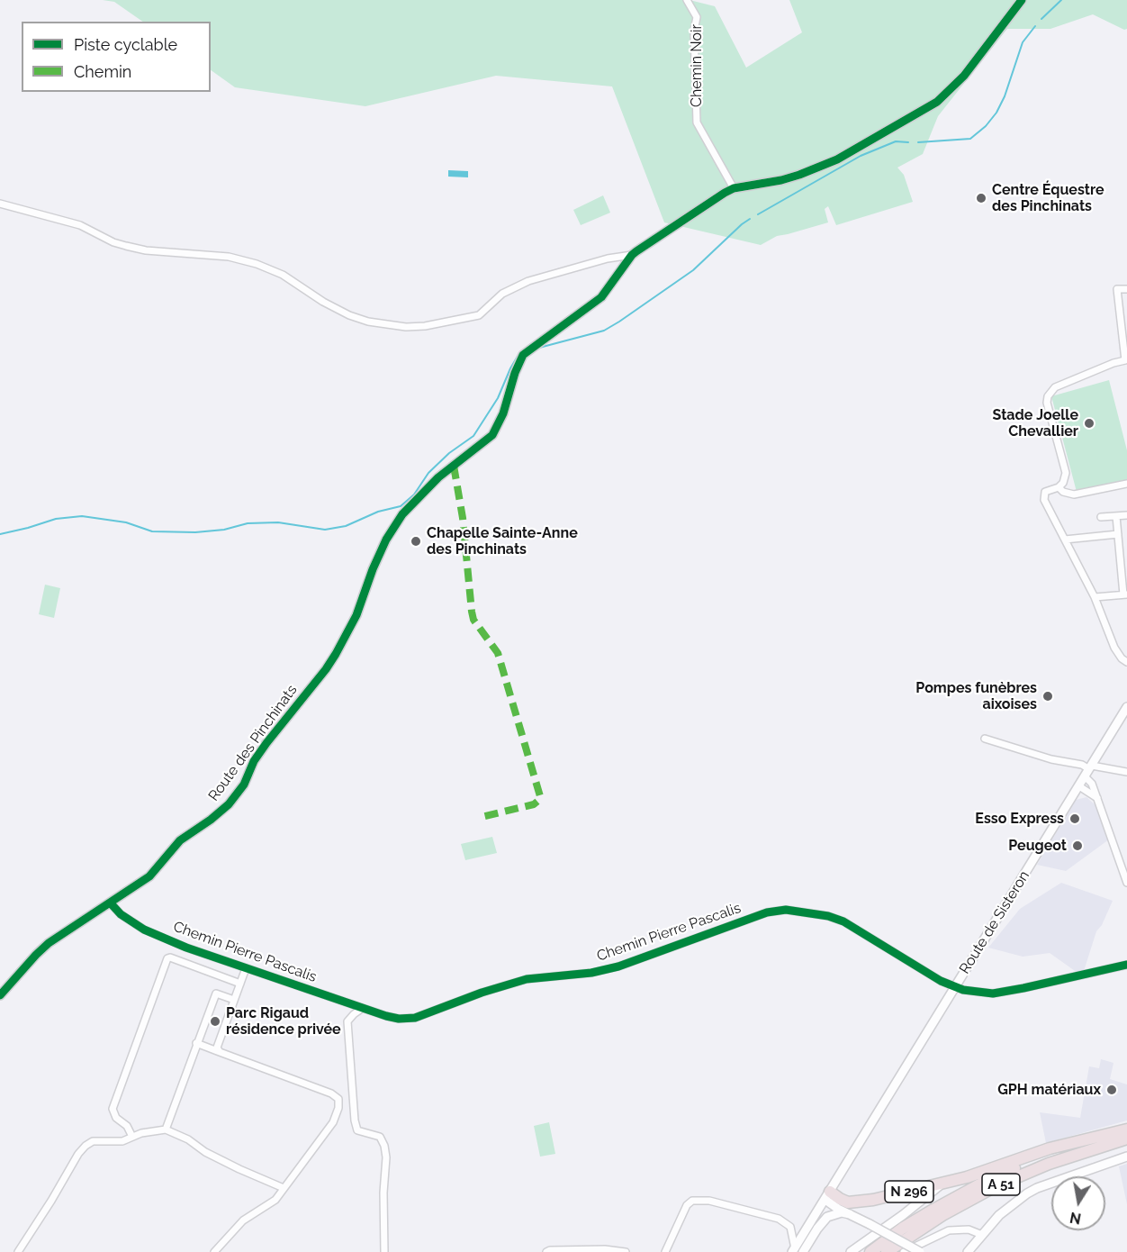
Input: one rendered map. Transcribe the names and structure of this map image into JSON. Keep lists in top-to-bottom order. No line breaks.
{"streets":{"highway":["A 51","N 296"],"street":["Chemin Noir","Route des Pinchinats","Route de Sisteron","Chemin Pierre Pascalis"]},"crossings":[["Chemin Noir","Route des Pinchinats"],["Route des Pinchinats","Chemin Pierre Pascalis"],["Route de Sisteron","Chemin Pierre Pascalis"],["Route de Sisteron","N 296"],["A 51","N 296"]],"places":["Centre Équestre des Pinchinats","Stade Joelle Chevallier","Chapelle Sainte-Anne des Pinchinats","Pompes funèbres aixoises","Esso Express","Peugeot","Parc Rigaud résidence privée","GPH matériaux"],"legend":["Piste cyclable","Chemin"],"north":"bottom"}
